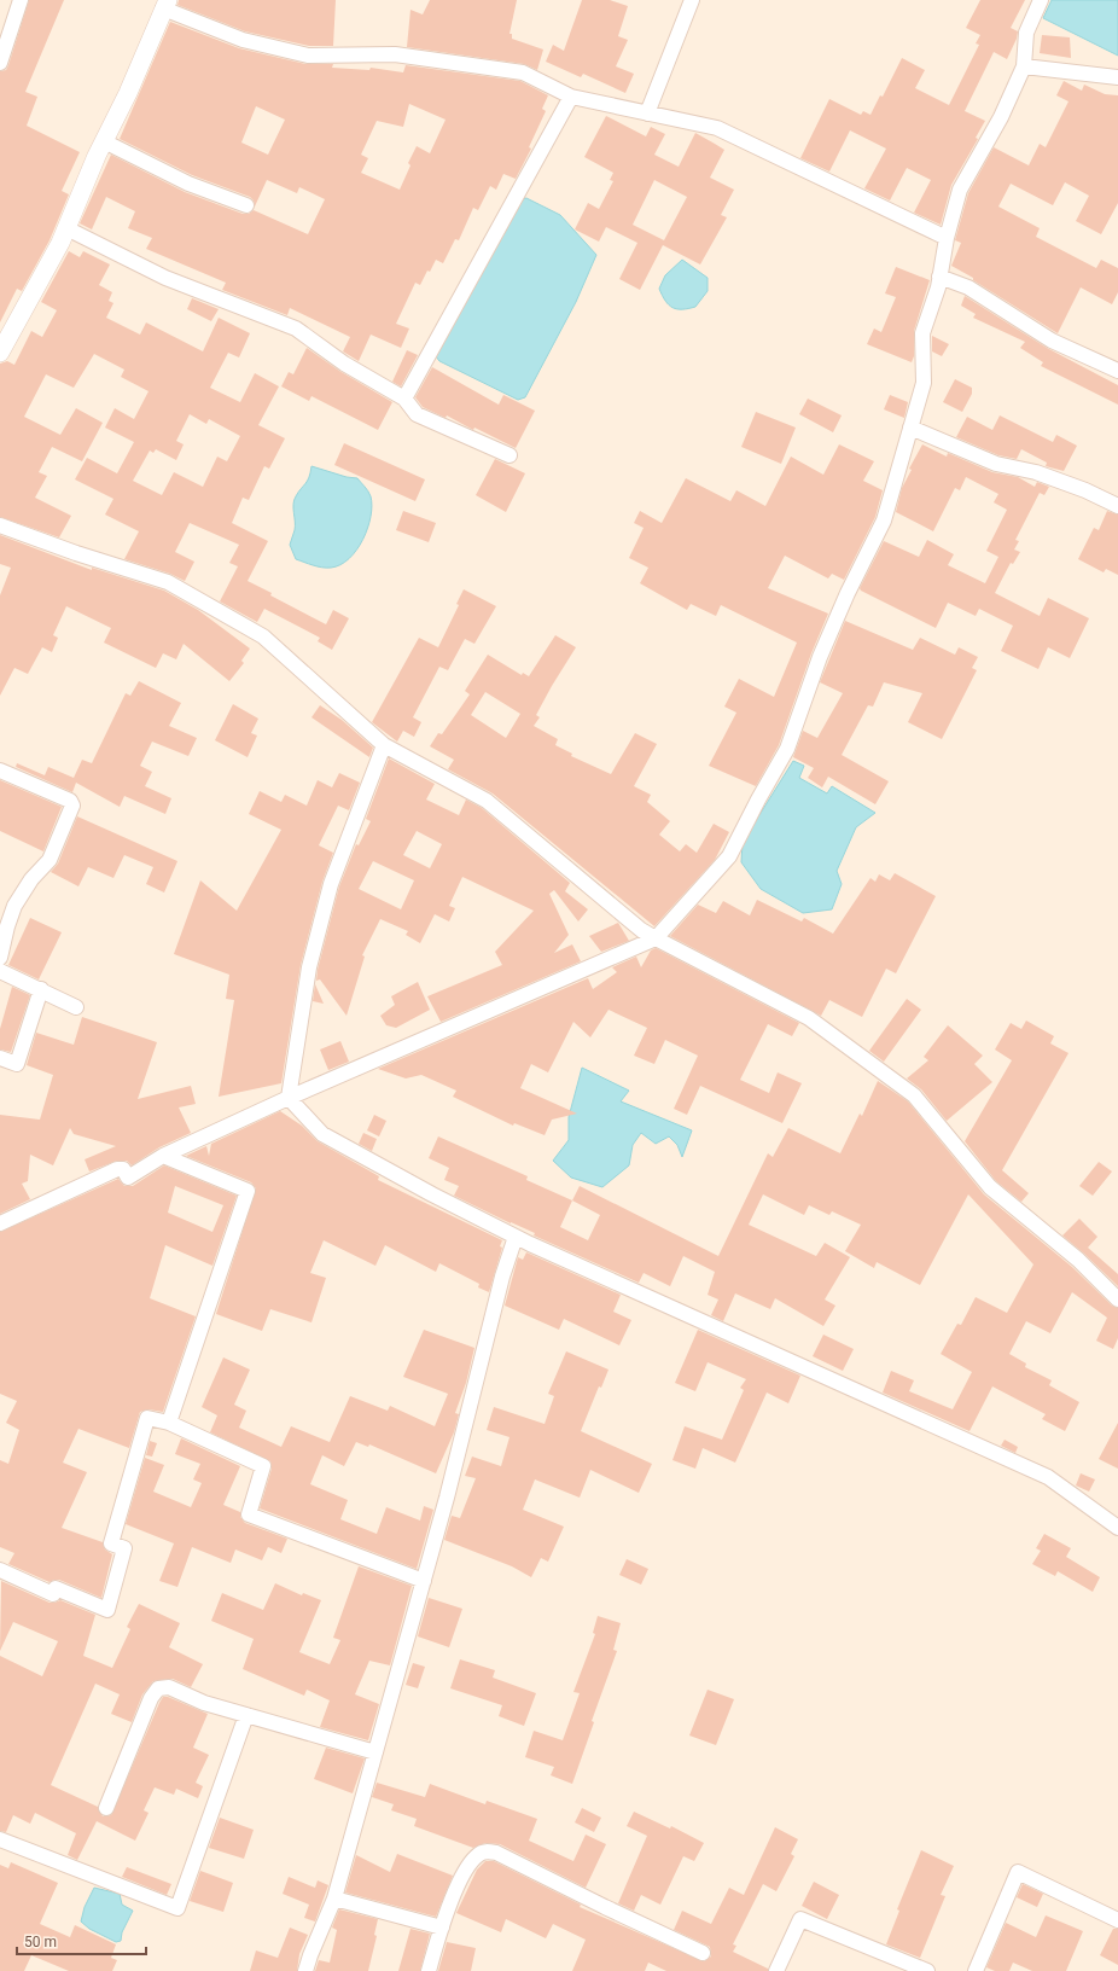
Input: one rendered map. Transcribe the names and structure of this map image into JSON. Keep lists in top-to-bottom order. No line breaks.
{"scale_bar":"50 m"}
